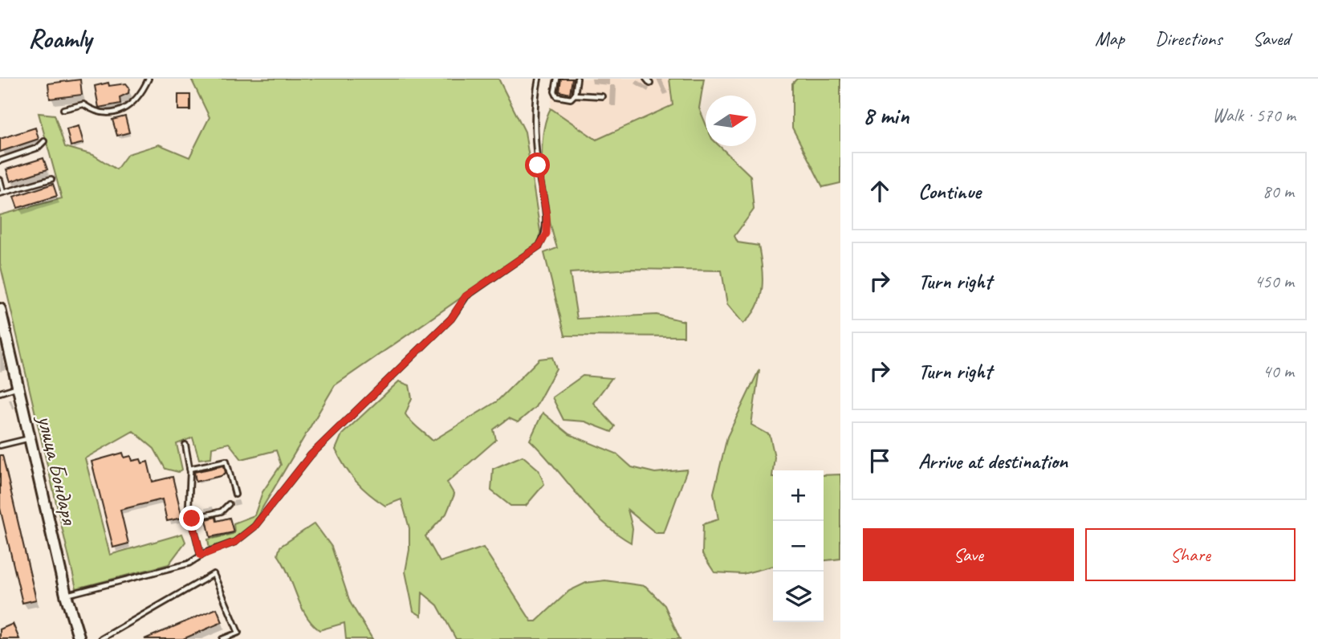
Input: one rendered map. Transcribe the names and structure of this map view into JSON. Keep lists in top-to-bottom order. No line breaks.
{"streets":{"main road":["улица Бондаря"]},"north":"right","page":{"header":"Roamly","nav":["Map","Directions","Saved"],"heading":["8 min","Walk · 570 m"],"list":[["Continue","80 m"],["Turn right","450 m"],["Turn right","40 m"],"Arrive at destination"],"map_buttons":["+","−"],"buttons":["Save","Share"]}}
